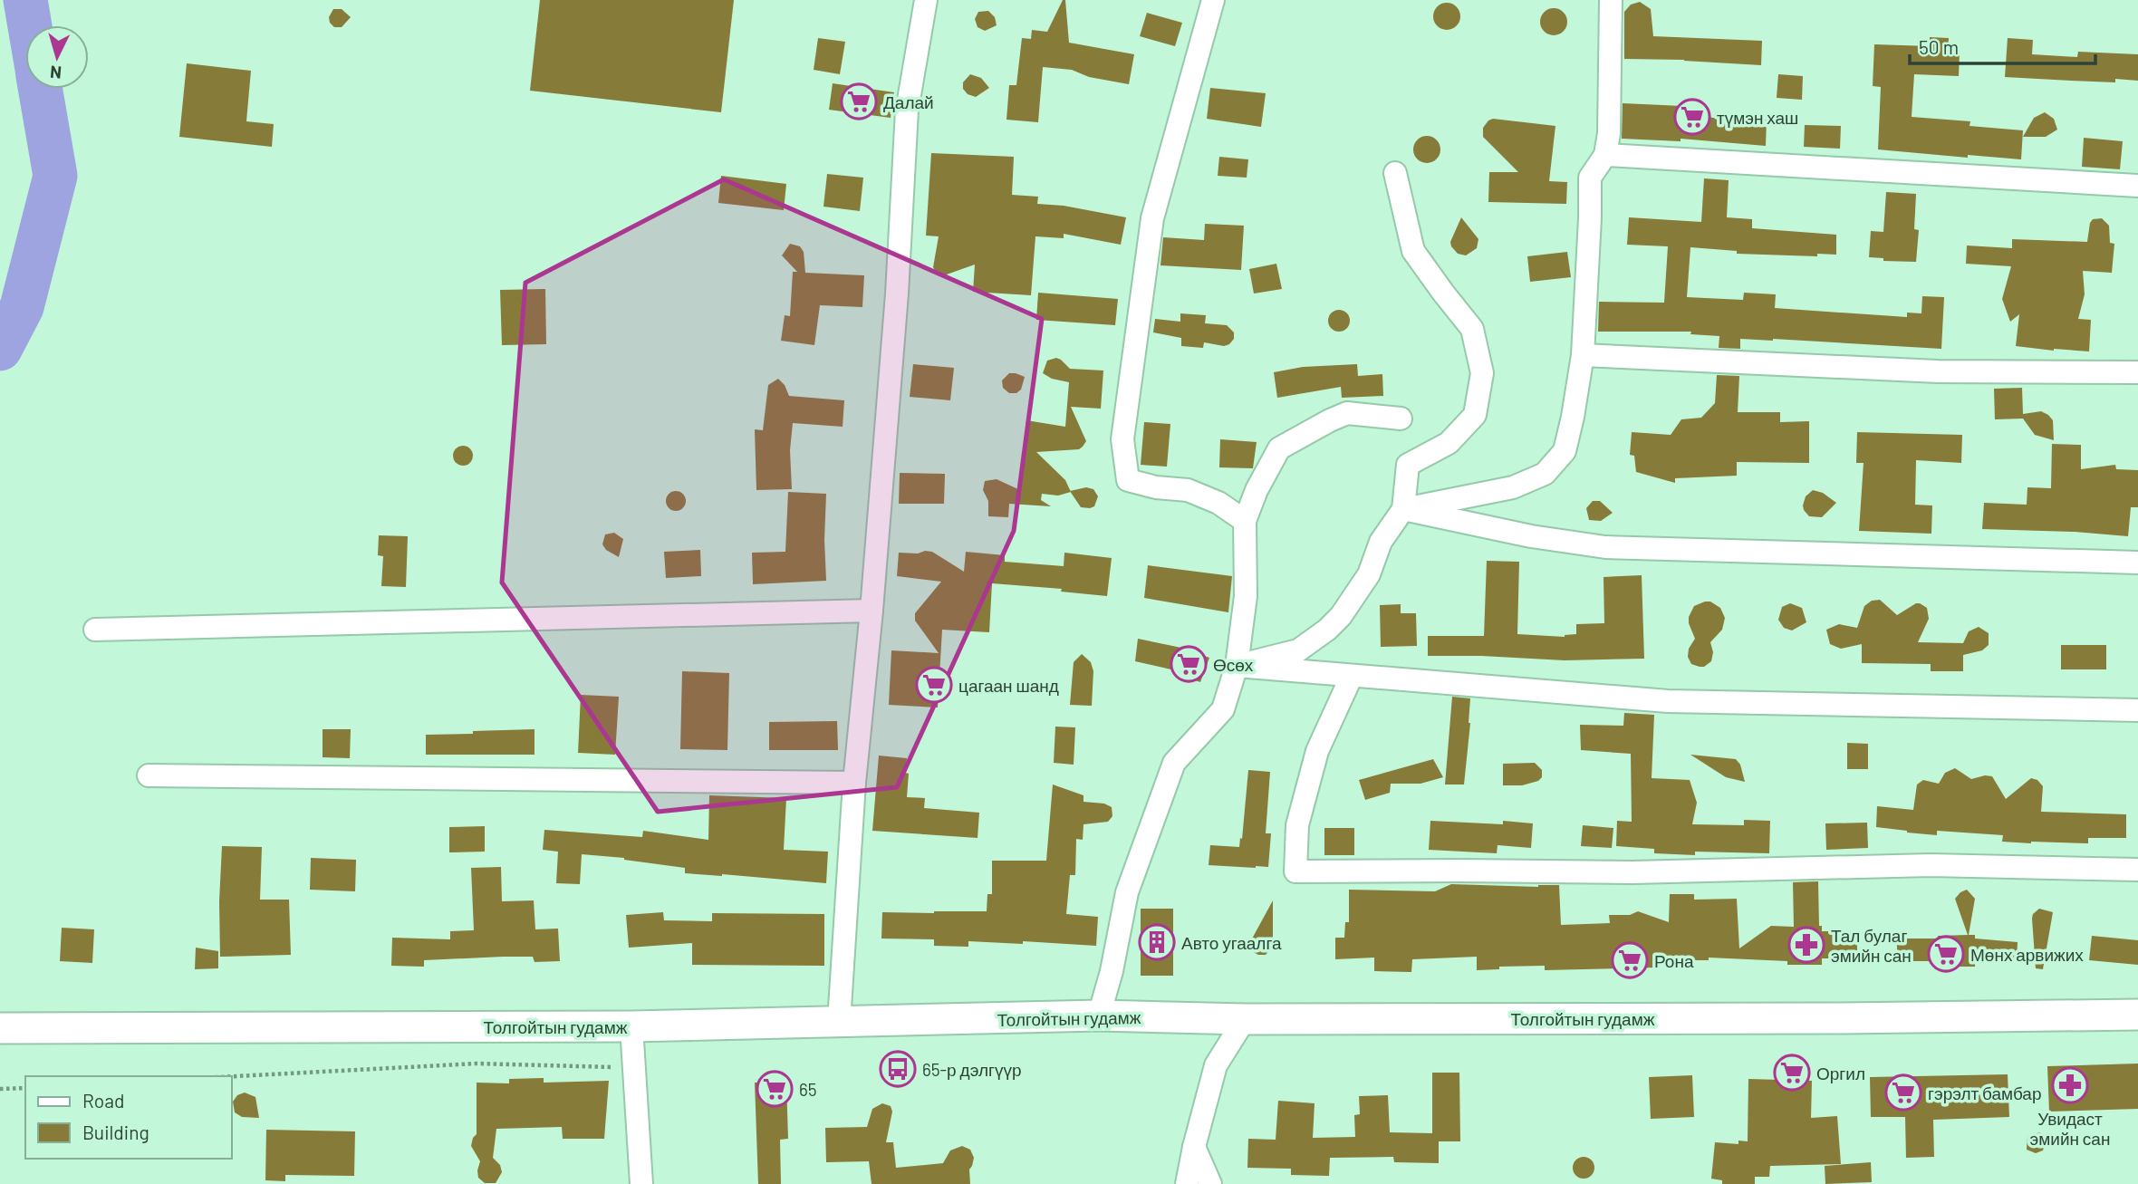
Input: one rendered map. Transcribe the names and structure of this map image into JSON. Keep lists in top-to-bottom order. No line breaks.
{"streets":{"main road":["Толгойтын гудамж"]},"places":{"supermarket":["Далай","түмэн хаш","Өсөх","цагаан шанд","Мөнх арвижих","Рона","Оргил","65","гэрэлт бамбар"],"building":["Авто угаалга"],"pharmacy":["Тал булаг эмийн сан","Увидаст эмийн сан"],"bus stop":["65-р дэлгүүр"]},"legend":["Road","Building"],"scale_bar":"50 m","north":"bottom"}
